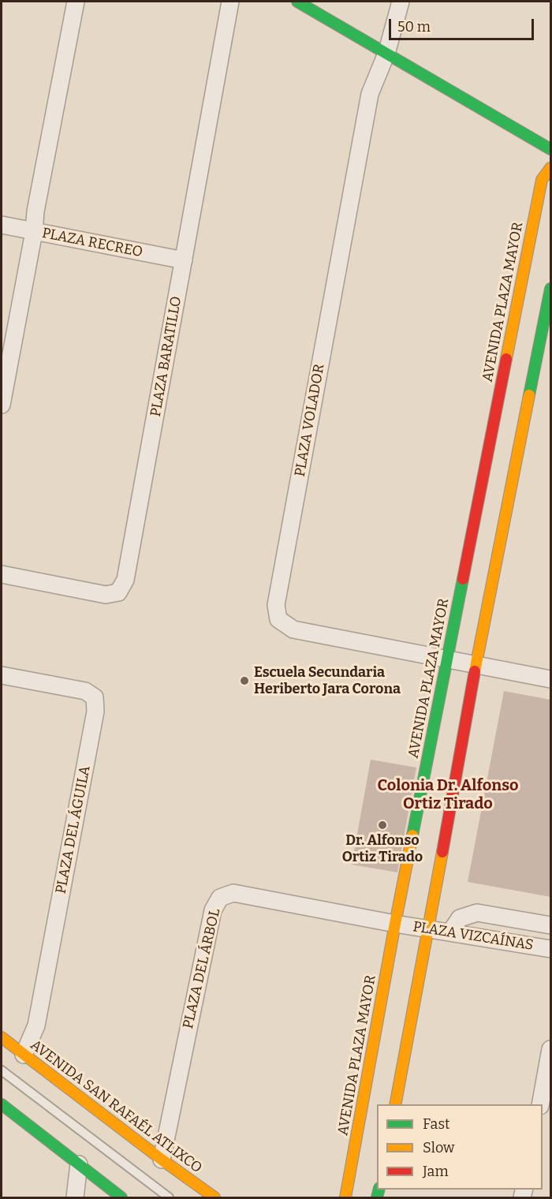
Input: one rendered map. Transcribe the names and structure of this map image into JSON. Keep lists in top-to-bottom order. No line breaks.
{"streets":{"street":["PLAZA RECREO","AVENIDA PLAZA MAYOR","PLAZA BARATILLO","PLAZA VOLADOR","PLAZA DEL ÁGUILA","PLAZA VIZCAÍNAS","PLAZA DEL ÁRBOL","AVENIDA SAN RAFAÉL ATLIXCO"]},"crossings":[["PLAZA RECREO","PLAZA BARATILLO"],["AVENIDA PLAZA MAYOR","PLAZA VOLADOR"],["AVENIDA PLAZA MAYOR","PLAZA VIZCAÍNAS"],["AVENIDA PLAZA MAYOR","PLAZA DEL ÁRBOL"],["PLAZA DEL ÁGUILA","AVENIDA SAN RAFAÉL ATLIXCO"],["PLAZA VIZCAÍNAS","PLAZA DEL ÁRBOL"],["PLAZA DEL ÁRBOL","AVENIDA SAN RAFAÉL ATLIXCO"]],"districts":["Colonia Dr. Alfonso Ortiz Tirado"],"places":["Escuela Secundaria Heriberto Jara Corona","Dr. Alfonso Ortiz Tirado"],"legend":["Fast","Slow","Jam"],"scale_bar":"50 m"}
